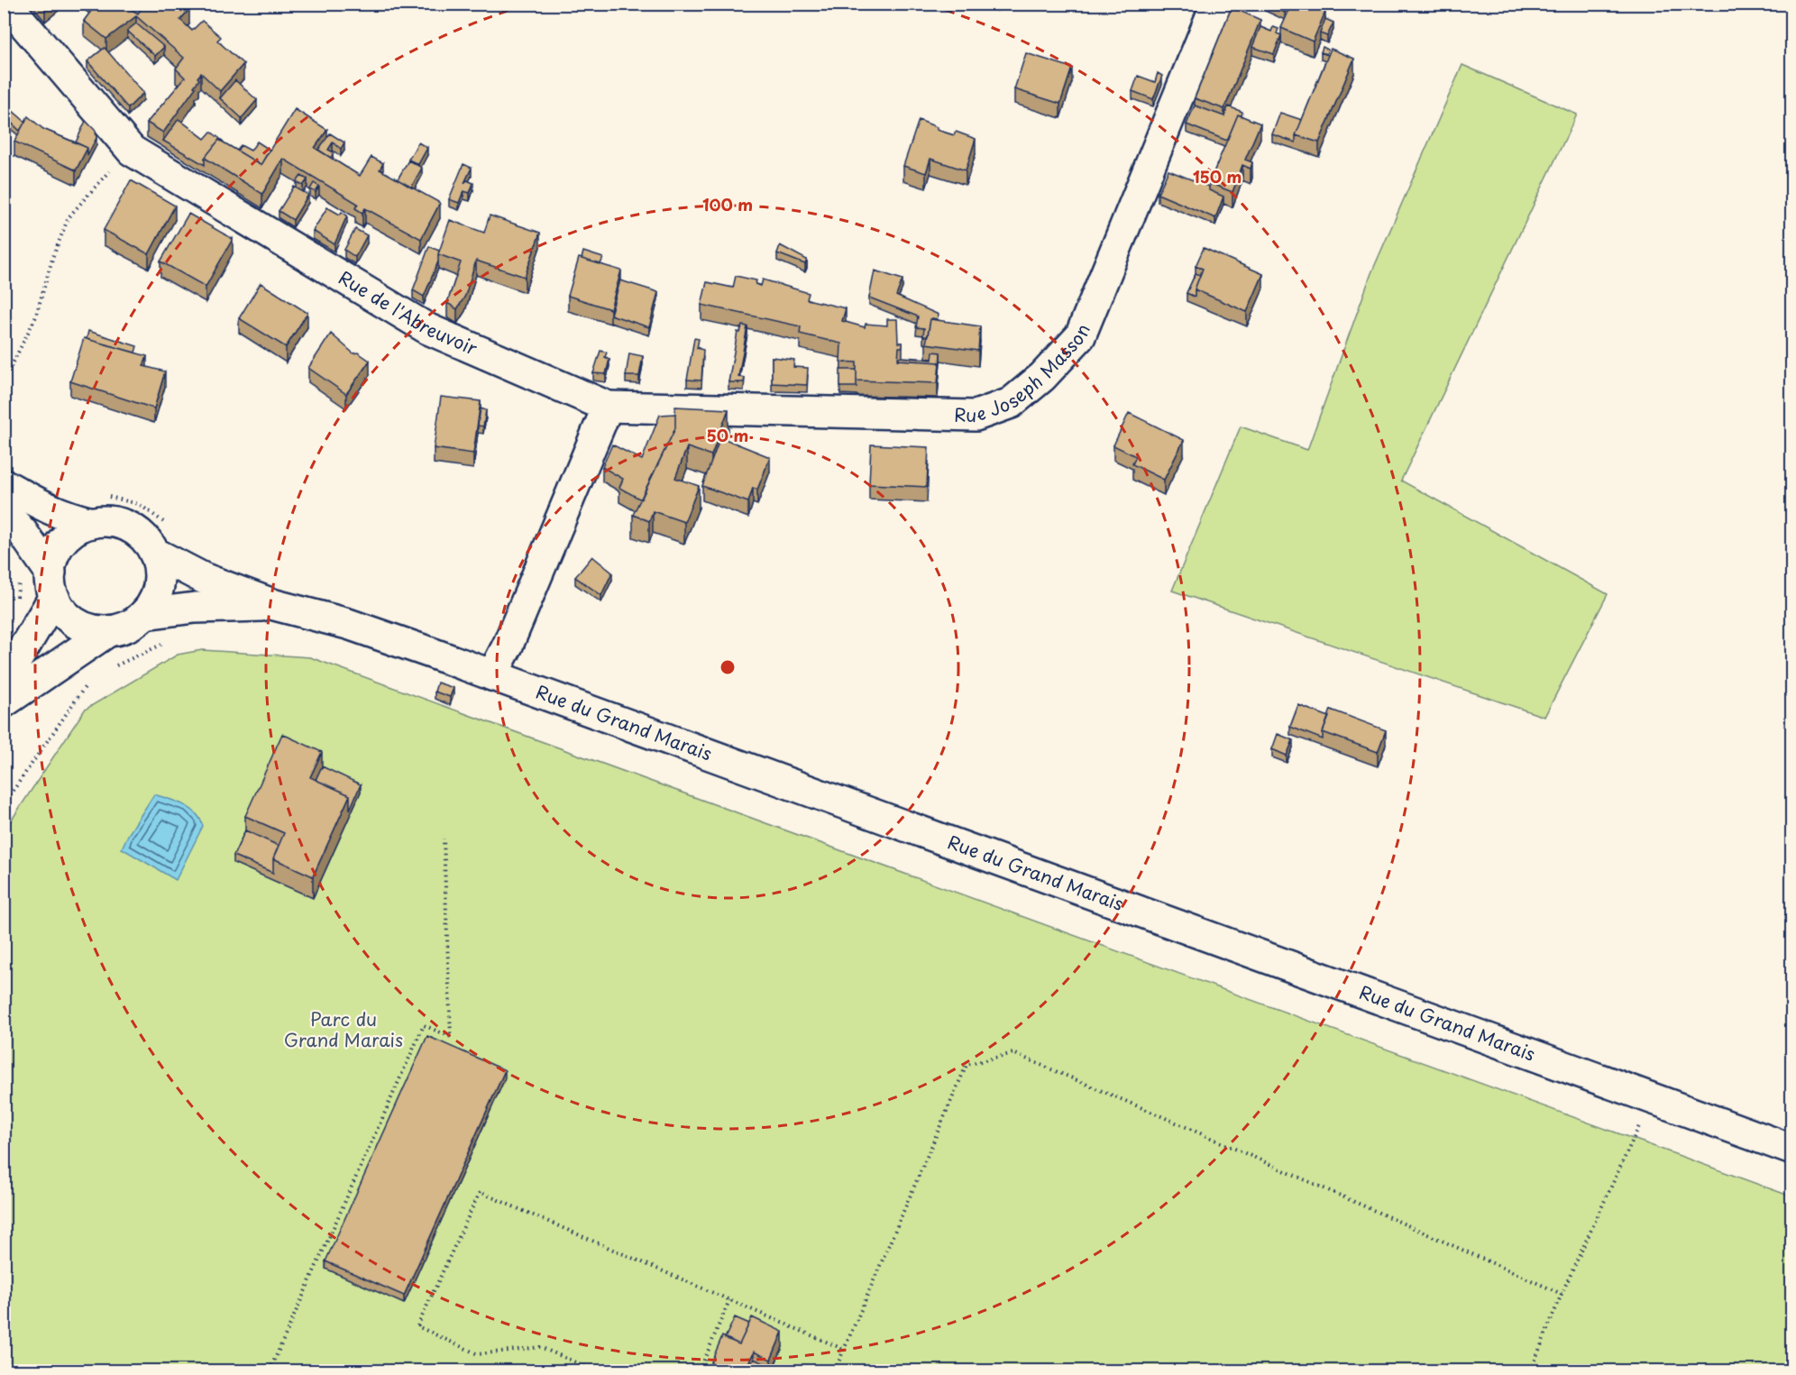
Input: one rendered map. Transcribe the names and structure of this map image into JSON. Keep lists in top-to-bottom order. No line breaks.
{"streets":{"street":["Rue de l'Abreuvoir","Rue Joseph Masson","Rue du Grand Marais"]},"crossings":[["Rue de l'Abreuvoir","Rue Joseph Masson"]],"parks":["Parc du Grand Marais"],"rings":["150 m","100 m","50 m"]}
